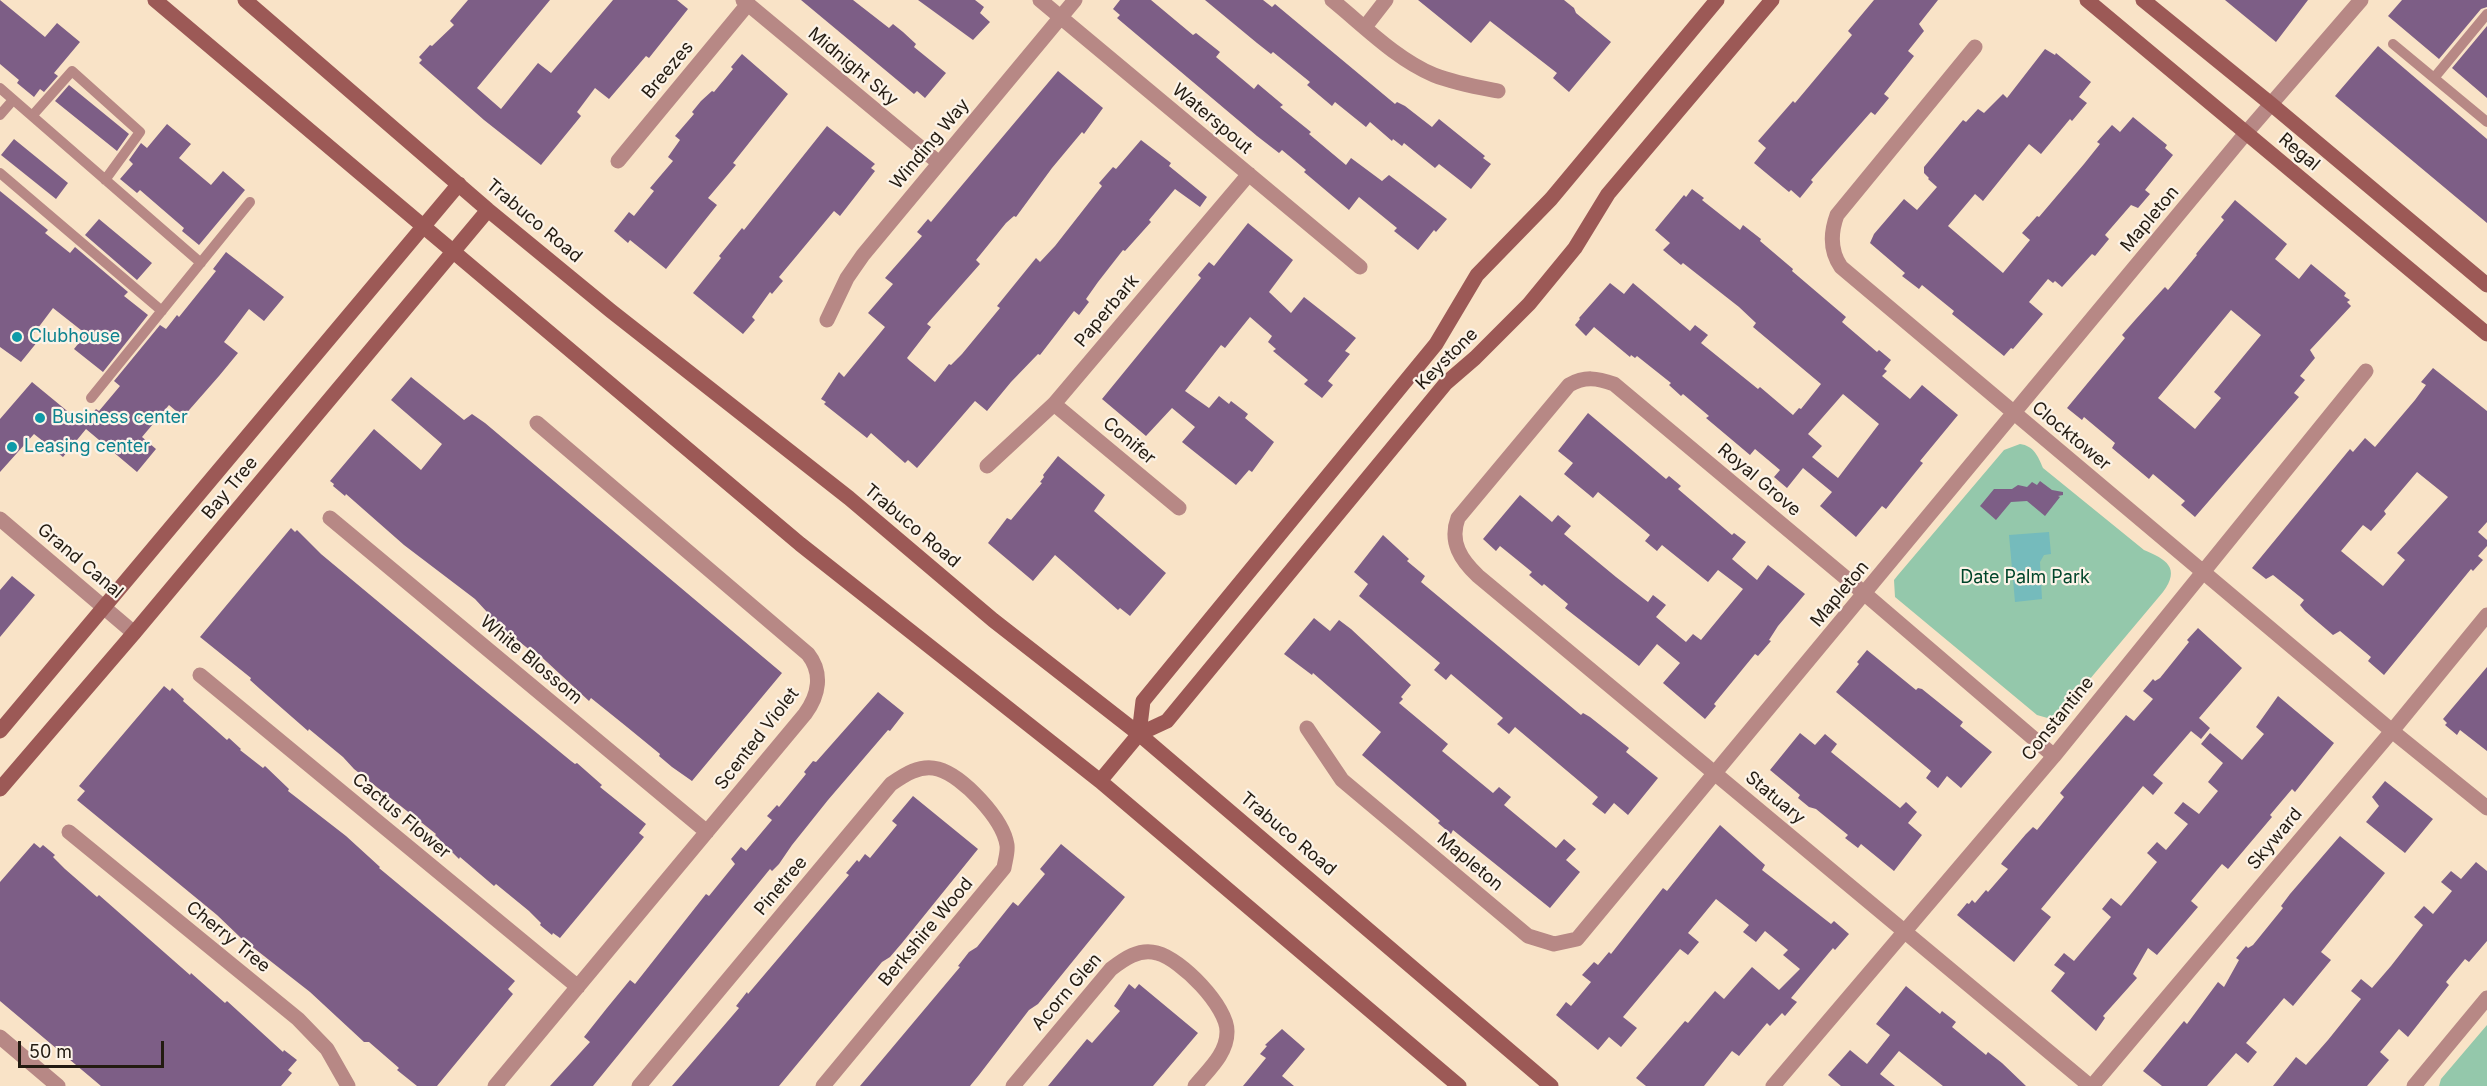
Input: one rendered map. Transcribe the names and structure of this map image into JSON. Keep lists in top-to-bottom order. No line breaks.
{"streets":{"street":["Midnight Sky","Breezes","Waterspout","Winding Way","Regal","Mapleton","Trabuco Road","Paperbark","Keystone","Clocktower","Conifer","Royal Grove","Bay Tree","Grand Canal","White Blossom","Constantine","Scented Violet","Statuary","Cactus Flower","Skyward","Pinetree","Berkshire Wood","Cherry Tree","Acorn Glen"]},"crossings":[["Midnight Sky","Breezes"],["Midnight Sky","Winding Way"],["Waterspout","Winding Way"],["Waterspout","Paperbark"],["Regal","Mapleton"],["Mapleton","Clocktower"],["Mapleton","Royal Grove"],["Mapleton","Statuary"],["Trabuco Road","Keystone"],["Trabuco Road","Bay Tree"],["Paperbark","Conifer"],["Clocktower","Constantine"],["Clocktower","Skyward"],["Royal Grove","Constantine"],["Royal Grove","Statuary"],["Bay Tree","Grand Canal"],["White Blossom","Scented Violet"],["Constantine","Statuary"],["Scented Violet","Cactus Flower"],["Statuary","Skyward"],["Pinetree","Berkshire Wood"]],"parks":["Date Palm Park"],"places":["Clubhouse","Business center","Leasing center"],"scale_bar":"50 m"}
